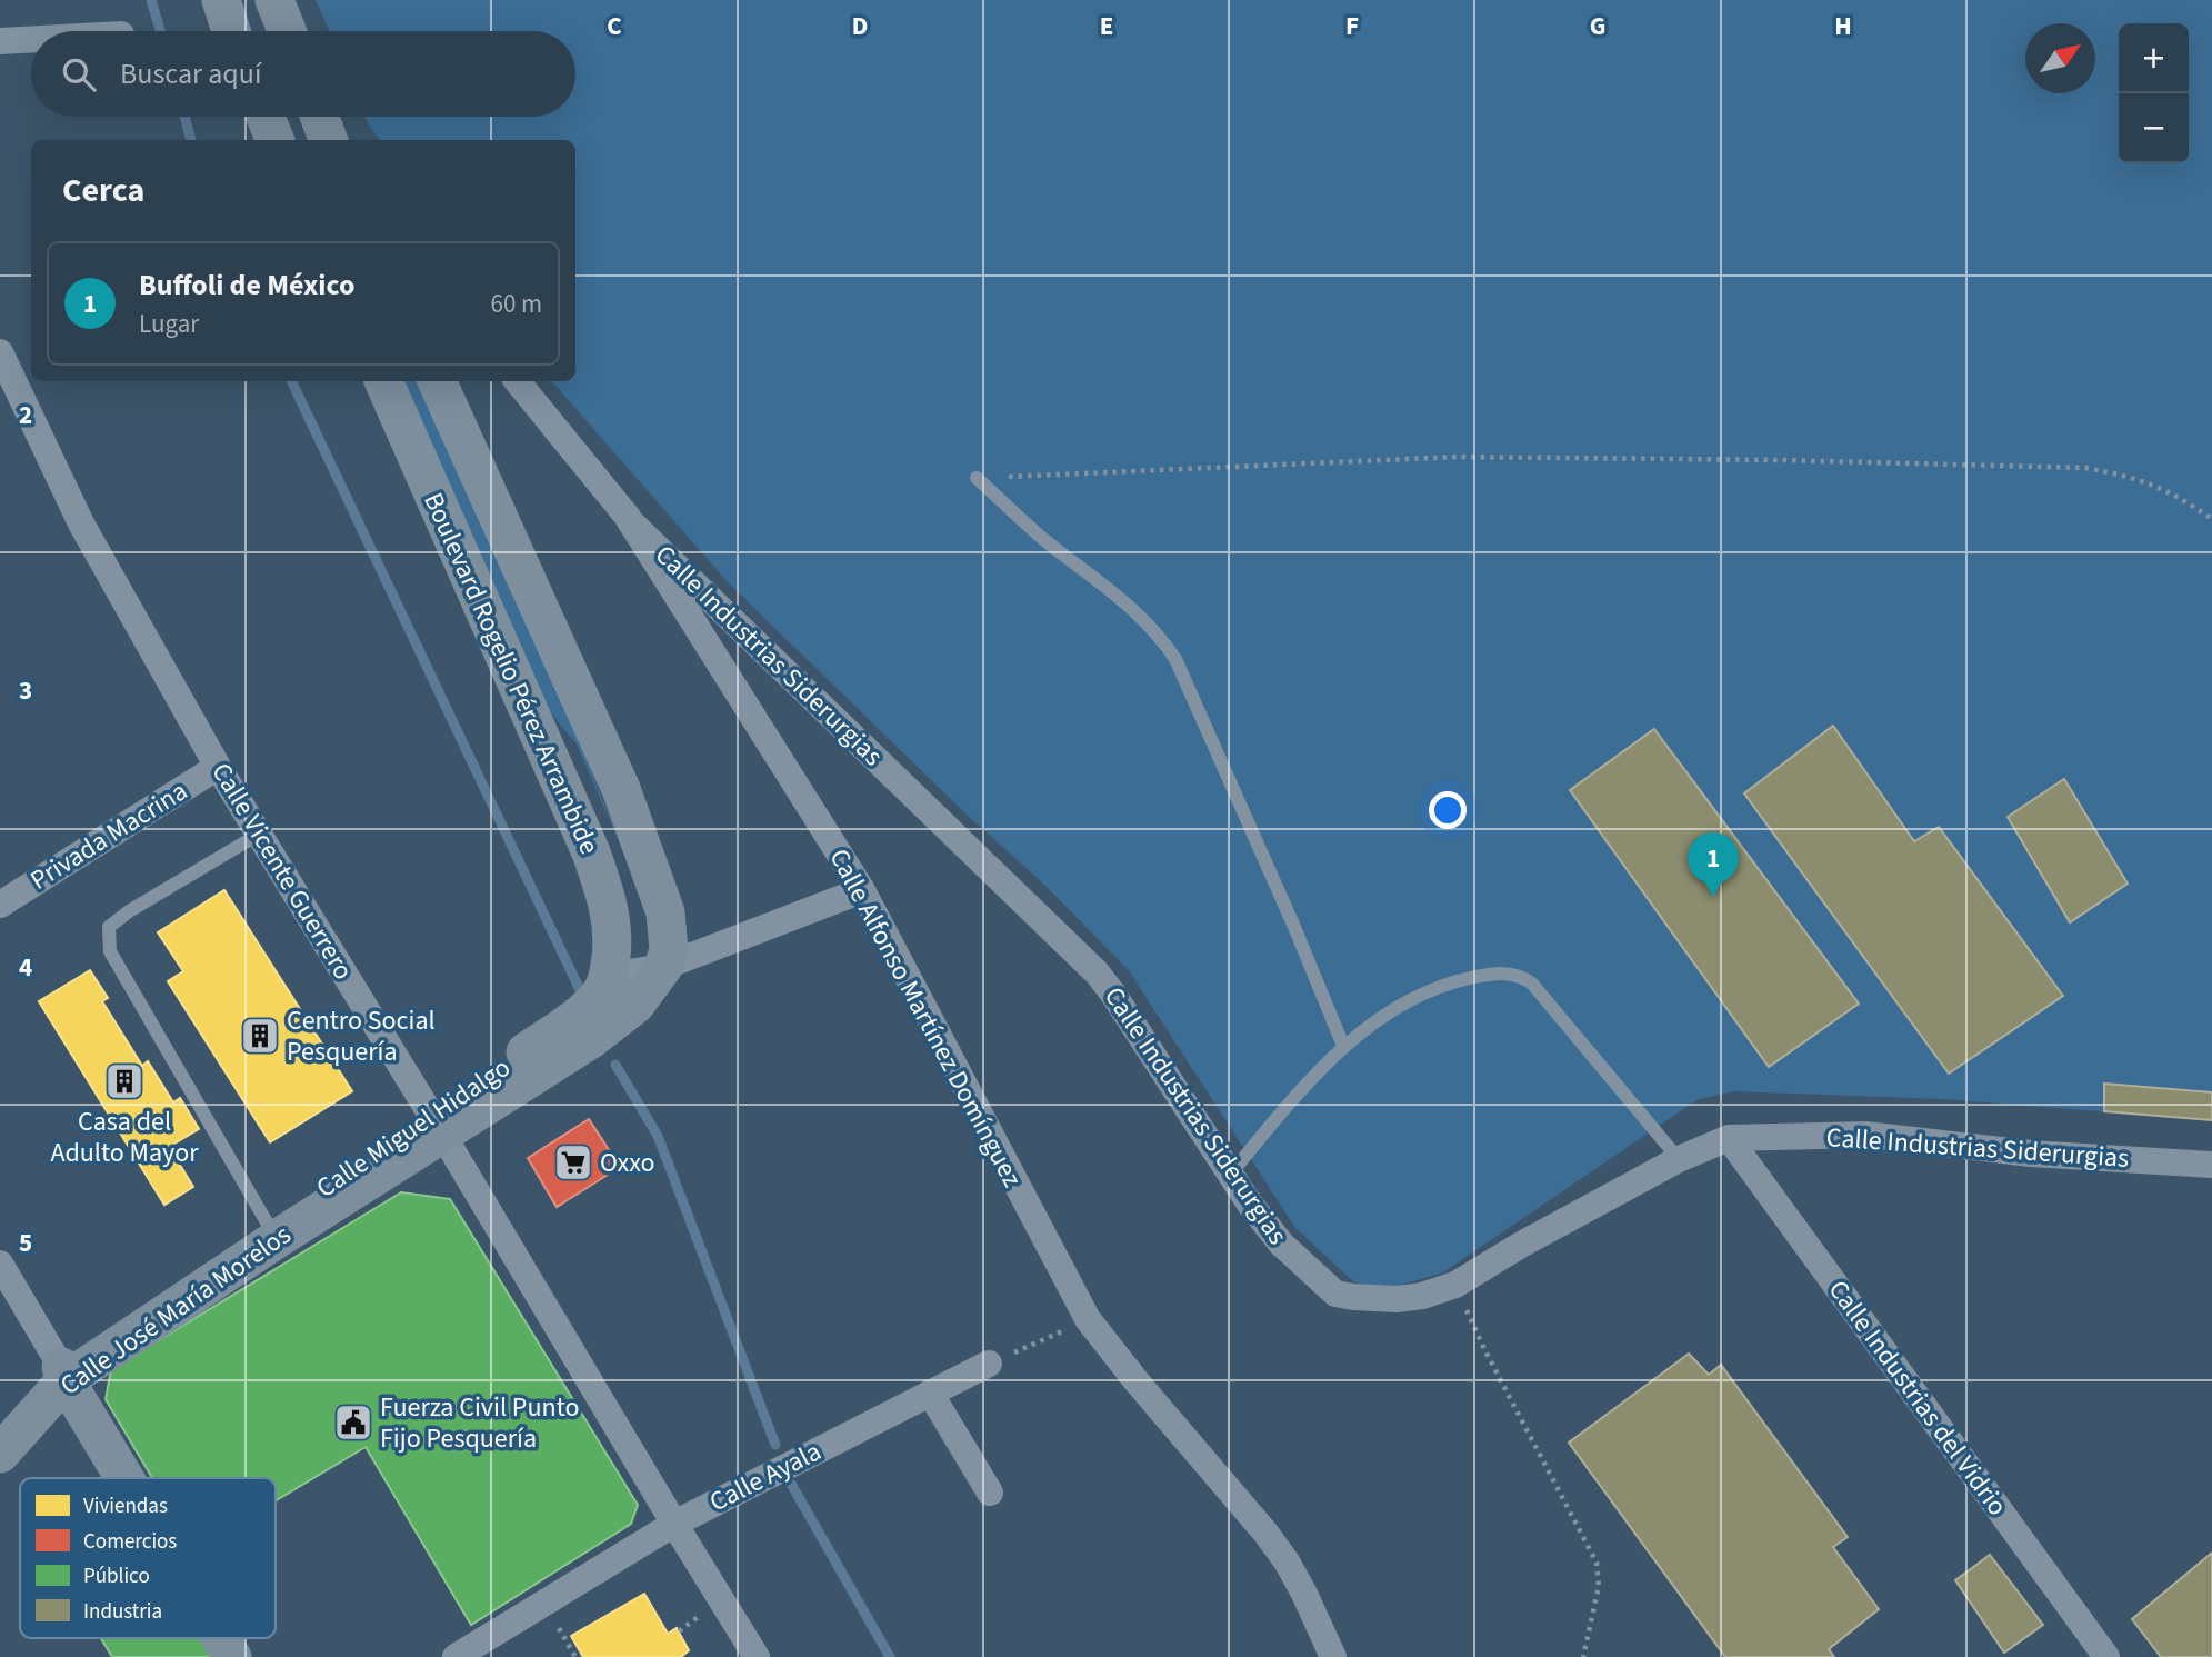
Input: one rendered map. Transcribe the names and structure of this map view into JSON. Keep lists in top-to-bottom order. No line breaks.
{"streets":{"main road":["Boulevard Rogelio Pérez Arrambide","Calle Miguel Hidalgo","Calle José María Morelos"],"street":["Calle Industrias Siderurgias","Privada Macrina","Calle Vicente Guerrero","Calle Alfonso Martínez Domínguez","Calle Industrias del Vidrio","Calle Ayala"]},"crossings":[["Calle Industrias Siderurgias","Calle Alfonso Martínez Domínguez"],["Calle Industrias Siderurgias","Calle Industrias del Vidrio"],["Boulevard Rogelio Pérez Arrambide","Calle Miguel Hidalgo"],["Boulevard Rogelio Pérez Arrambide","Calle José María Morelos"],["Privada Macrina","Calle Vicente Guerrero"],["Calle Vicente Guerrero","Calle Miguel Hidalgo"],["Calle Vicente Guerrero","Calle José María Morelos"],["Calle Vicente Guerrero","Calle Ayala"],["Calle Miguel Hidalgo","Calle José María Morelos"]],"places":{"building":["Centro Social Pesquería","Casa del Adulto Mayor"],"supermarket":["Oxxo"],"public building":["Fuerza Civil Punto Fijo Pesquería"]},"legend":["Viviendas","Comercios","Público","Industria"],"north":"top right","page":{"map_buttons":["+","−"],"search":"Buscar aquí","heading":"Cerca","list":[{"mark":"1","name":"Buffoli de México","note":"Lugar","value":"60 m"}],"pins":"1"},"grid":{"columns":["C","D","E","F","G","H"],"rows":["2","3","4","5"]}}
